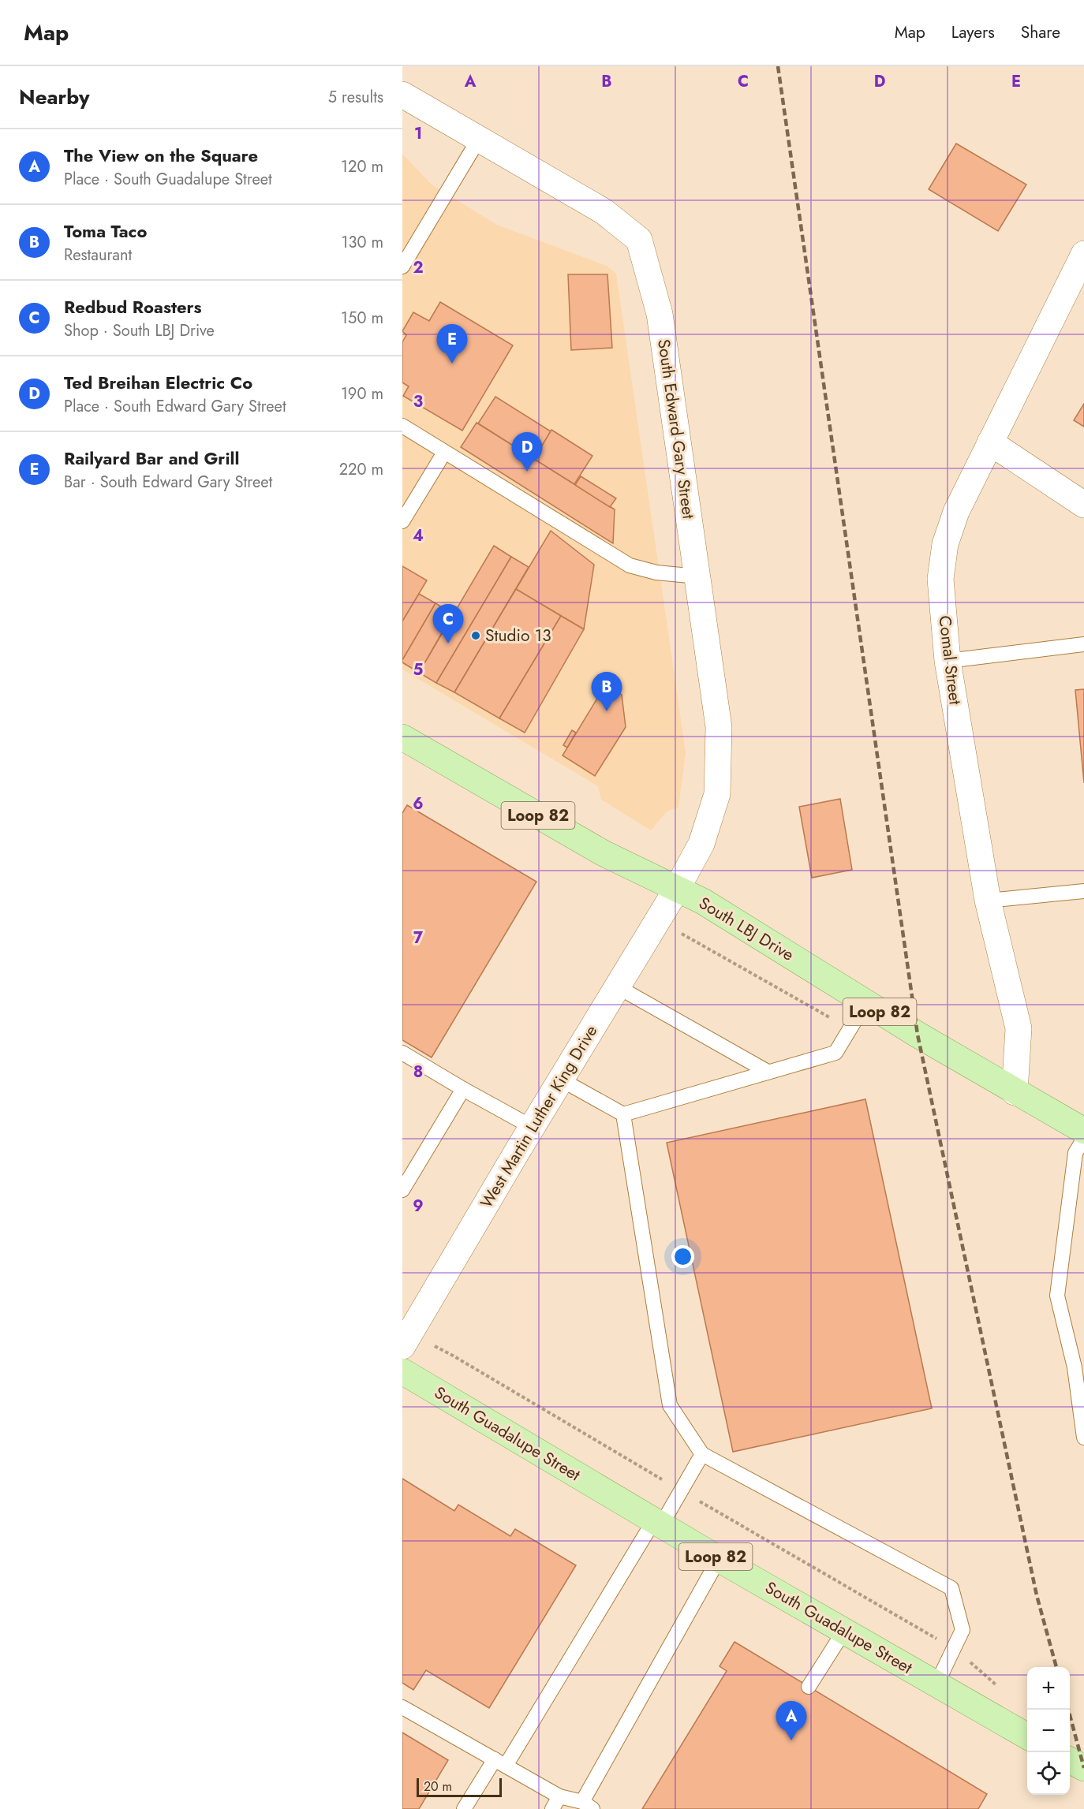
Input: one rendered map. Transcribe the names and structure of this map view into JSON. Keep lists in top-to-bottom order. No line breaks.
{"streets":{"main road":["Loop 82","South LBJ Drive","South Guadalupe Street"],"street":["South Edward Gary Street","Comal Street","West Martin Luther King Drive"]},"crossings":[["South Edward Gary Street","South LBJ Drive"],["South Edward Gary Street","West Martin Luther King Drive"],["Comal Street","South LBJ Drive"],["South LBJ Drive","West Martin Luther King Drive"]],"places":["Studio 13"],"scale_bar":"20 m","page":{"header":"Map","nav":["Map","Layers","Share"],"heading":["Nearby","5 results"],"list":[{"mark":"A","name":"The View on the Square","note":"Place · South Guadalupe Street","value":"120 m"},{"mark":"B","name":"Toma Taco","note":"Restaurant","value":"130 m"},{"mark":"C","name":"Redbud Roasters","note":"Shop · South LBJ Drive","value":"150 m"},{"mark":"D","name":"Ted Breihan Electric Co","note":"Place · South Edward Gary Street","value":"190 m"},{"mark":"E","name":"Railyard Bar and Grill","note":"Bar · South Edward Gary Street","value":"220 m"}],"pins":["E","D","C","B","A"],"map_buttons":["+","−"],"scale":"20 m"},"grid":{"columns":["A","B","C","D","E"],"rows":["1","2","3","4","5","6","7","8","9"]}}
